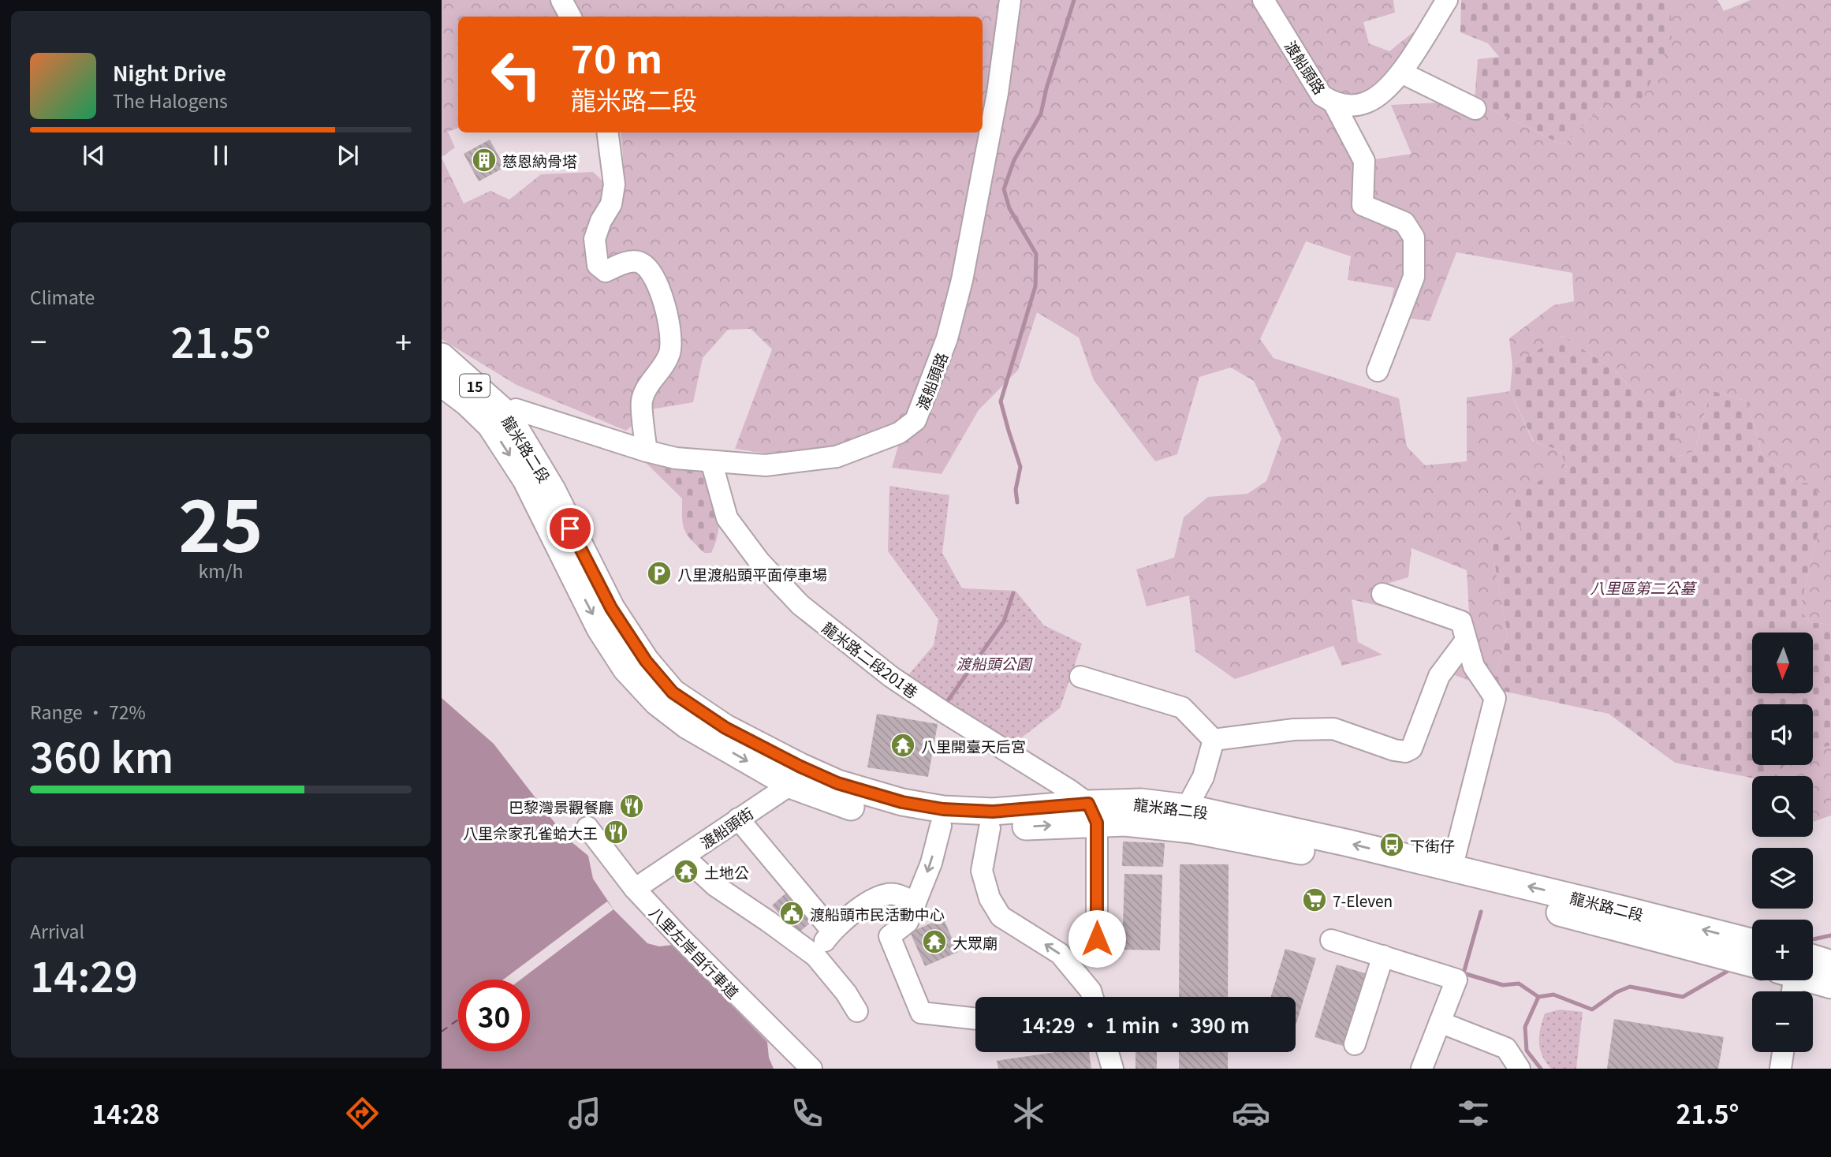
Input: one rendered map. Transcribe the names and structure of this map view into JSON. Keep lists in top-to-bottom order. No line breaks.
{"streets":{"main road":["15","龍米路二段"],"street":["渡船頭路","龍米路二段201巷","渡船頭街","八里左岸自行車道"]},"crossings":[["渡船頭路","龍米路二段"],["渡船頭路","龍米路二段201巷"],["龍米路二段","龍米路二段201巷"],["龍米路二段","渡船頭街"],["渡船頭街","八里左岸自行車道"]],"parks":["八里區第二公墓","渡船頭公園"],"places":{"building":["慈恩納骨塔"],"parking":["八里渡船頭平面停車場"],"temple":["八里開臺天后宮","土地公","大眾廟"],"restaurant":["巴黎灣景觀餐廳","八里佘家孔雀蛤大王"],"bus stop":["下街仔"],"supermarket":["7-Eleven"],"public building":["渡船頭市民活動中心"]},"north":"bottom","page":{"turn":["70 m","龍米路二段"],"song":["Night Drive","The Halogens"],"tile":["Climate",["25","km/h"],["Range · 72%","360 km"],["Arrival","14:29"]],"heat":["−","21.5°","+"],"map_buttons":["+","−"],"limit":"30","trip":"14:29 · 1 min · 390 m","tabs":["14:28","21.5°"]}}
